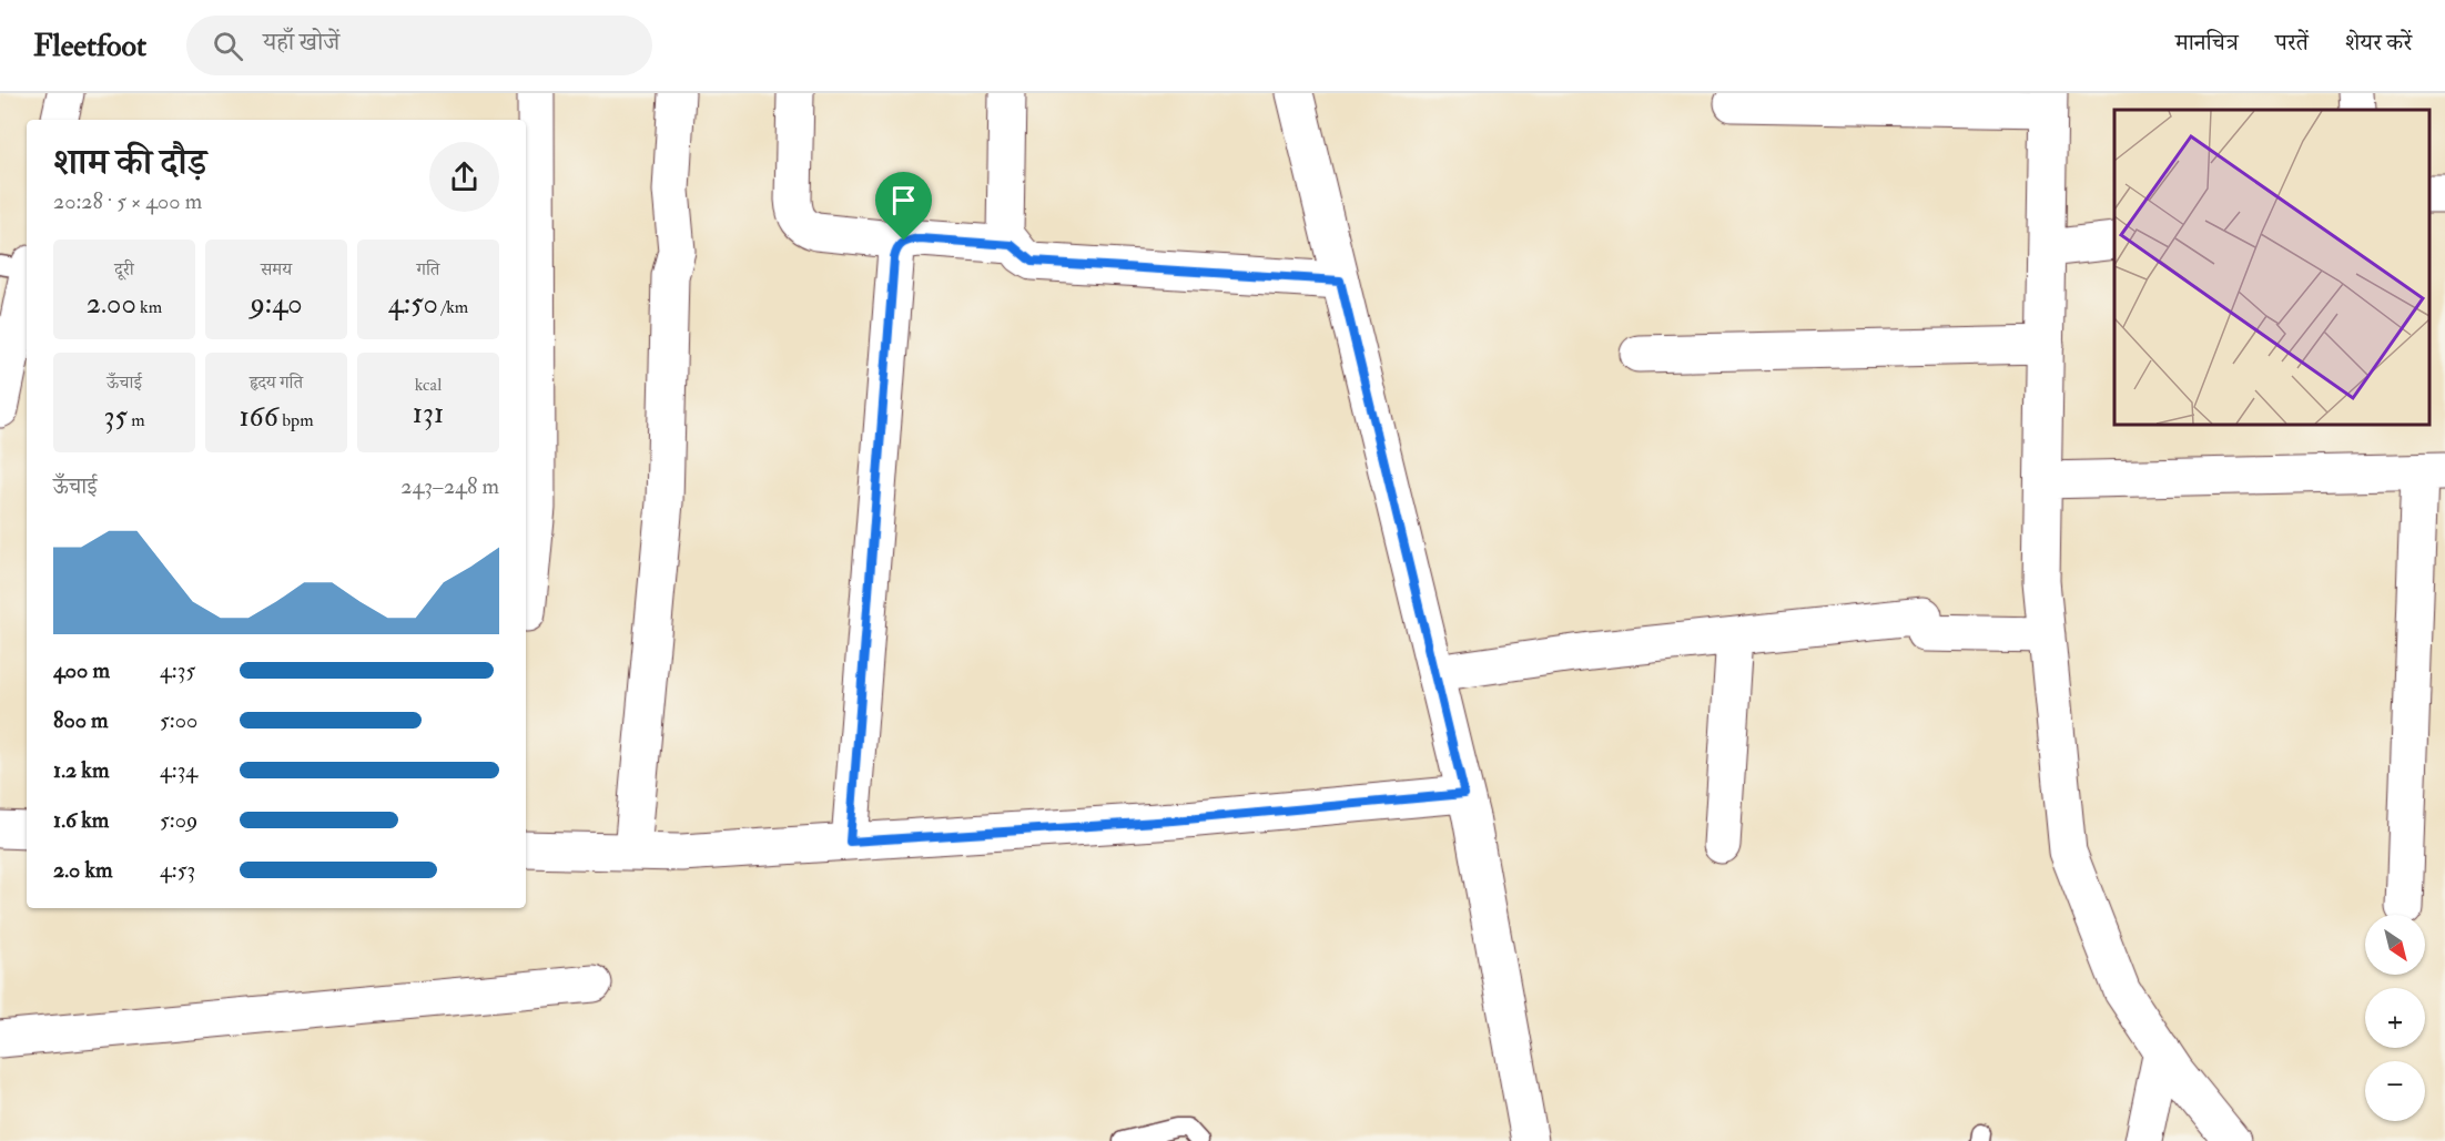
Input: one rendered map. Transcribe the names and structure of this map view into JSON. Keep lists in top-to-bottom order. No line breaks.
{"north":"bottom right","page":{"header":"Fleetfoot","search":"यहाँ खोजें","nav":["मानचित्र","परतें","शेयर करें"],"heading":["शाम की दौड़","20:28 · 5 × 400 m"],"stats":[["दूरी","2.00 km"],["समय","9:40"],["गति","4:50 /km"],["ऊँचाई","35 m"],["हृदय गति","166 bpm"],["kcal","131"]],"chart":["ऊँचाई","243–248 m"],"list":[{"name":"400 m","note":"4:35"},{"name":"800 m","note":"5:00"},{"name":"1.2 km","note":"4:34"},{"name":"1.6 km","note":"5:09"},{"name":"2.0 km","note":"4:53"}],"map_buttons":["+","−"]}}
